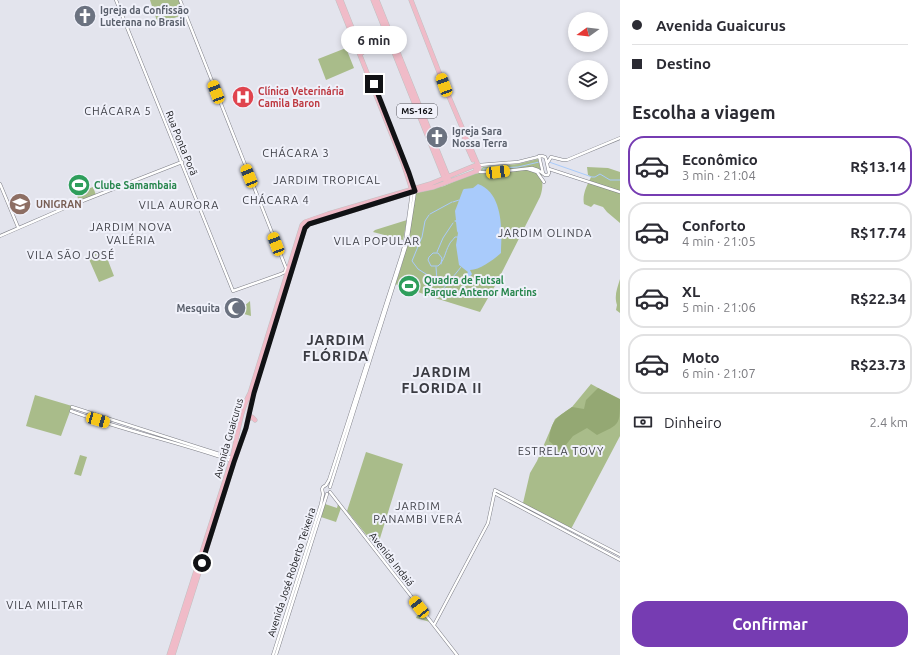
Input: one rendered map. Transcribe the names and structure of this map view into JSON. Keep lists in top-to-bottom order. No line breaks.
{"streets":{"main road":["MS-162","Avenida Guaicurus"],"street":["Rua Ponta Porã","Avenida Indaiá","Avenida José Roberto Teixeira"]},"crossings":[["Avenida Guaicurus","Avenida José Roberto Teixeira"],["Avenida Indaiá","Avenida José Roberto Teixeira"]],"districts":["CHÁCARA 5","CHÁCARA 3","JARDIM TROPICAL","CHÁCARA 4","VILA AURORA","JARDIM NOVA VALÉRIA","JARDIM OLINDA","VILA POPULAR","VILA SÃO JOSÉ","JARDIM FLÓRIDA","JARDIM FLORIDA II","ESTRELA TOVY","JARDIM PANAMBI VERÁ","VILA MILITAR"],"places":{"church":["Igreja da Confissão Luterana no Brasil","Igreja Sara Nossa Terra"],"hospital":["Clínica Veterinária Camila Baron"],"sports":["Clube Samambaia","Quadra de Futsal Parque Antenor Martins"],"school or university":["UNIGRAN"],"mosque":["Mesquita"]},"north":"left","page":{"banner":["Avenida Guaicurus","Destino"],"bubble":"6 min","heading":"Escolha a viagem","list":[{"name":"Econômico","note":"3 min · 21:04","value":"R$13.14"},{"name":"Conforto","note":"4 min · 21:05","value":"R$17.74"},{"name":"XL","note":"5 min · 21:06","value":"R$22.34"},{"name":"Moto","note":"6 min · 21:07","value":"R$23.73"}],"pay":["Dinheiro","2.4 km"],"buttons":"Confirmar"}}
